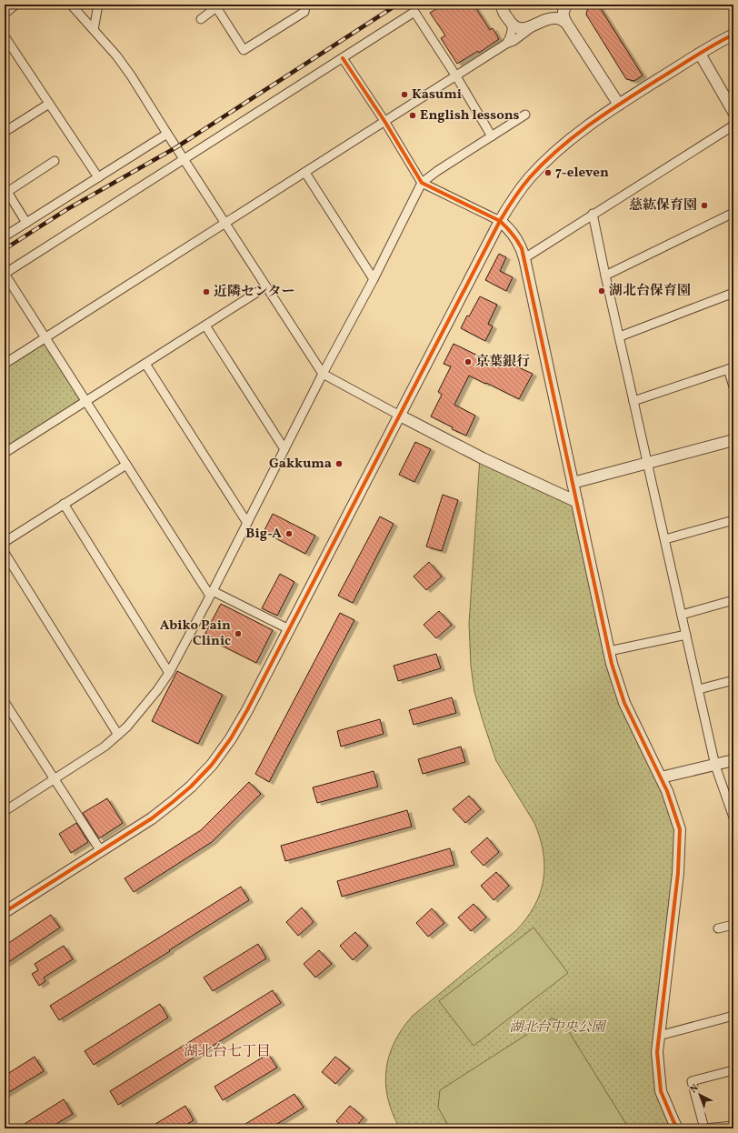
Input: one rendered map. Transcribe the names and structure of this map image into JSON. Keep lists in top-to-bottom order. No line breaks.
{"districts":["湖北台七丁目"],"parks":["湖北台中央公園"],"places":["Kasumi","English lessons","7-eleven","慈紘保育園","湖北台保育園","近隣センター","京葉銀行","Gakkuma","Big-A","Abiko Pain Clinic"],"north":"top left"}
